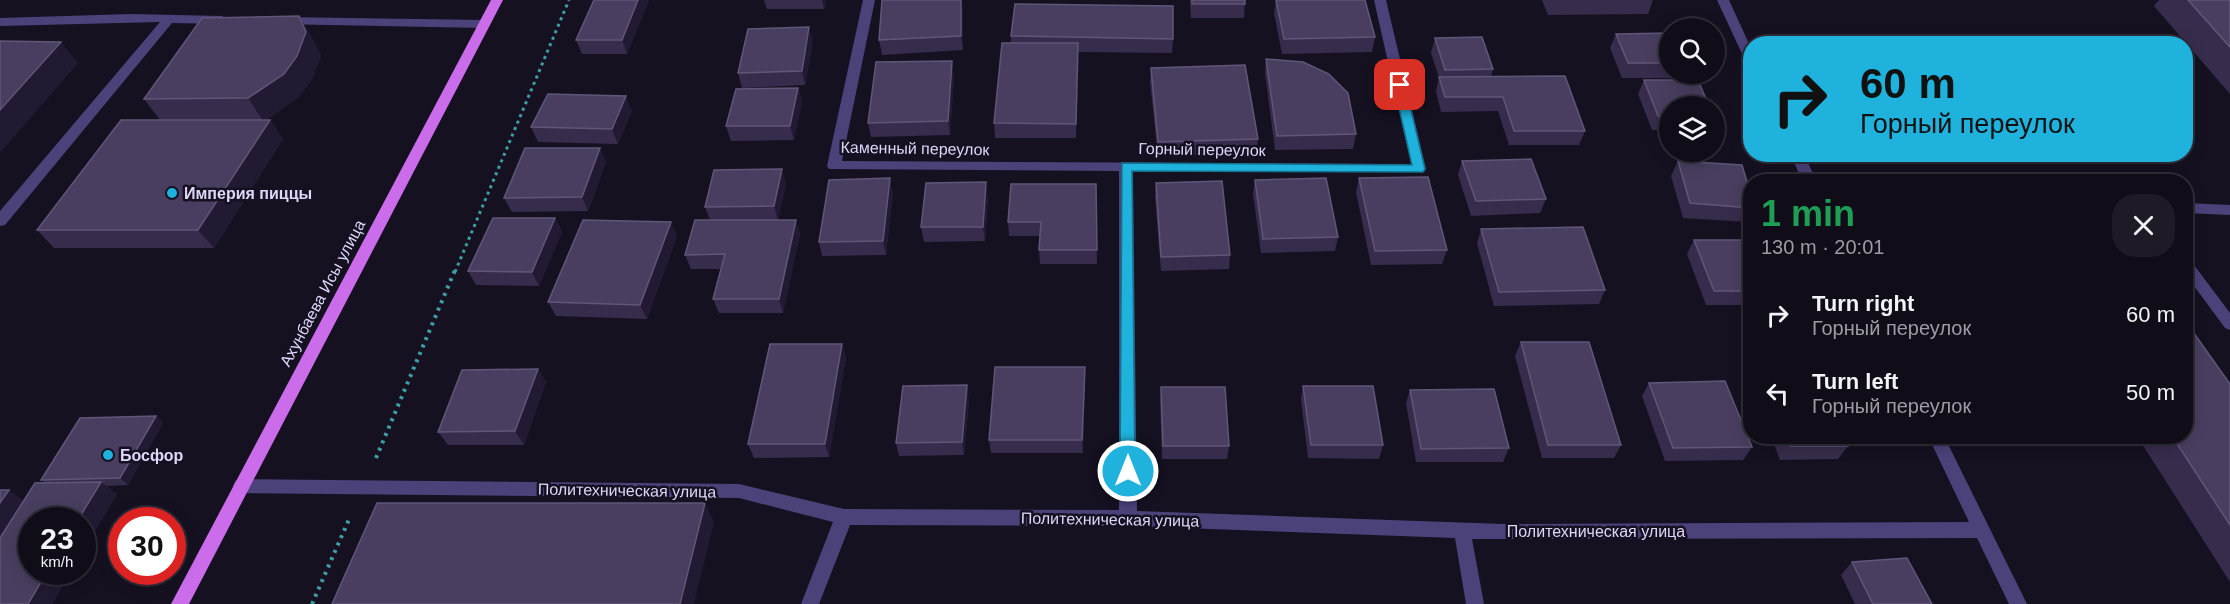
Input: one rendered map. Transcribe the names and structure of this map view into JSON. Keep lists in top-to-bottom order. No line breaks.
{"streets":{"main road":["Ахунбаева Исы улица"],"street":["Каменный переулок","Горный переулок","Политехническая улица"]},"crossings":[["Каменный переулок","Горный переулок"],["Горный переулок","Политехническая улица"],["Ахунбаева Исы улица","Политехническая улица"]],"places":["Империя пиццы","Босфор"],"page":{"turn":["60 m","Горный переулок"],"heading":["1 min","130 m · 20:01"],"list":[{"name":"Turn right","note":"Горный переулок","value":"60 m"},{"name":"Turn left","note":"Горный переулок","value":"50 m"}],"speed":"23 km/h","limit":"30"}}
